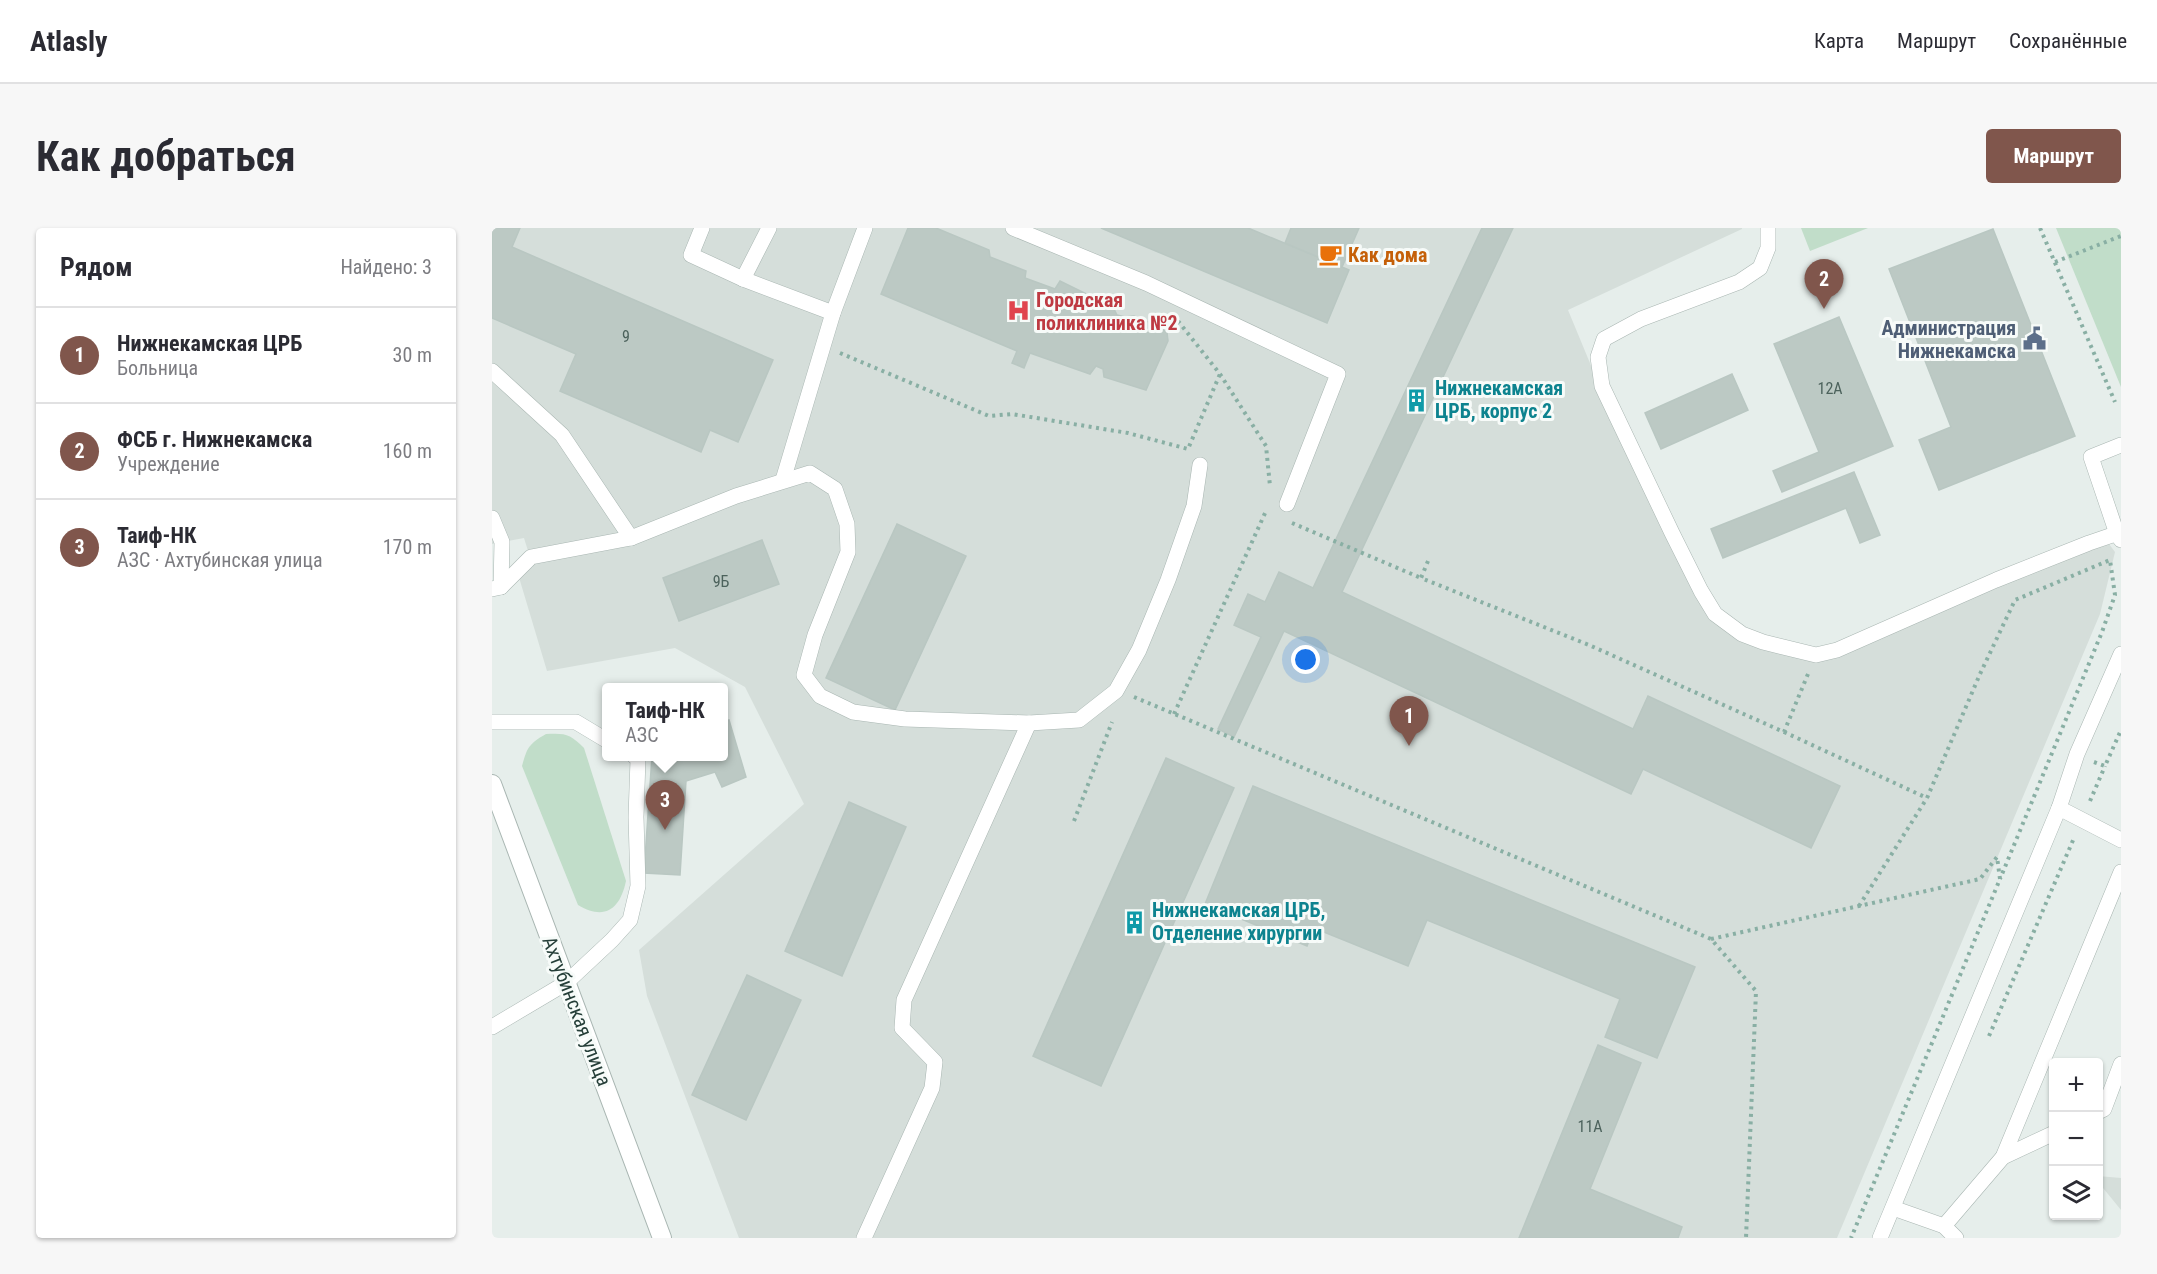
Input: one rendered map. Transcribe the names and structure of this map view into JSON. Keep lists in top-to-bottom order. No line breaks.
{"streets":{"street":["Ахтубинская улица"]},"places":{"cafe":["Как дома"],"hospital":["Городская поликлиника №2"],"public building":["Администрация Нижнекамска"],"building":["Нижнекамская ЦРБ, корпус 2","Нижнекамская ЦРБ, Отделение хирургии"]},"house_numbers":["9","12А","9Б","11А"],"page":{"header":"Atlasly","nav":["Карта","Маршрут","Сохранённые"],"buttons":"Маршрут","title":"Как добраться","heading":["Рядом","Найдено: 3"],"pins":["2","1","3"],"list":[{"mark":"1","name":"Нижнекамская ЦРБ","note":"Больница","value":"30 m"},{"mark":"2","name":"ФСБ г. Нижнекамска","note":"Учреждение","value":"160 m"},{"mark":"3","name":"Таиф-НК","note":"АЗС · Ахтубинская улица","value":"170 m"}],"popup":["Таиф-НК","АЗС"],"map_buttons":["+","−"]}}
